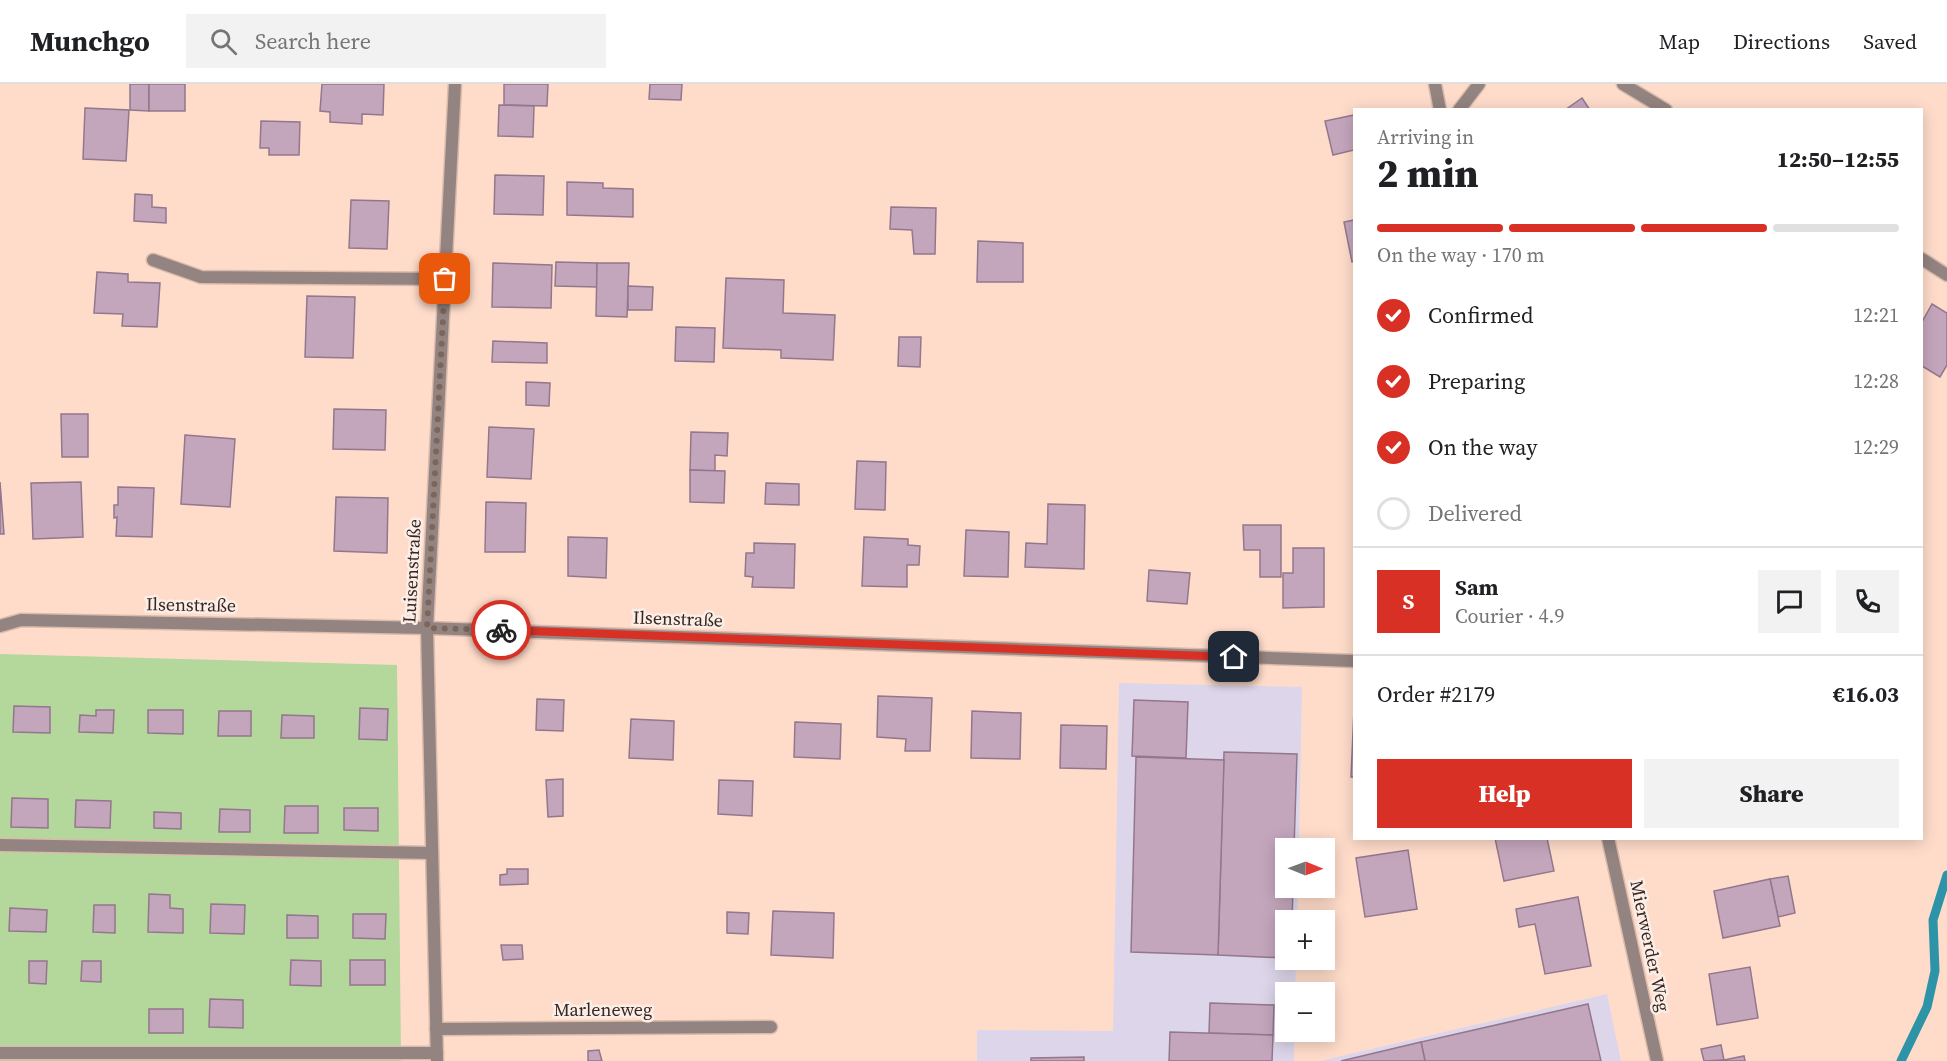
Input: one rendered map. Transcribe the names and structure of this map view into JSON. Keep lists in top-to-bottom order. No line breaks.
{"streets":{"street":["Luisenstraße","Ilsenstraße","Mierwerder Weg","Marleneweg"]},"crossings":[["Luisenstraße","Ilsenstraße"],["Luisenstraße","Marleneweg"]],"north":"right","page":{"header":"Munchgo","search":"Search here","nav":["Map","Directions","Saved"],"heading":["2 min","Arriving in","12:50–12:55"],"panel":["Sam","Courier · 4.9","Order #2179","€16.03"],"bar":"On the way · 170 m","list":[["Confirmed","12:21"],["Preparing","12:28"],["On the way","12:29"],"Delivered"],"round":"S","buttons":["Help","Share"],"map_buttons":["+","−"]}}
